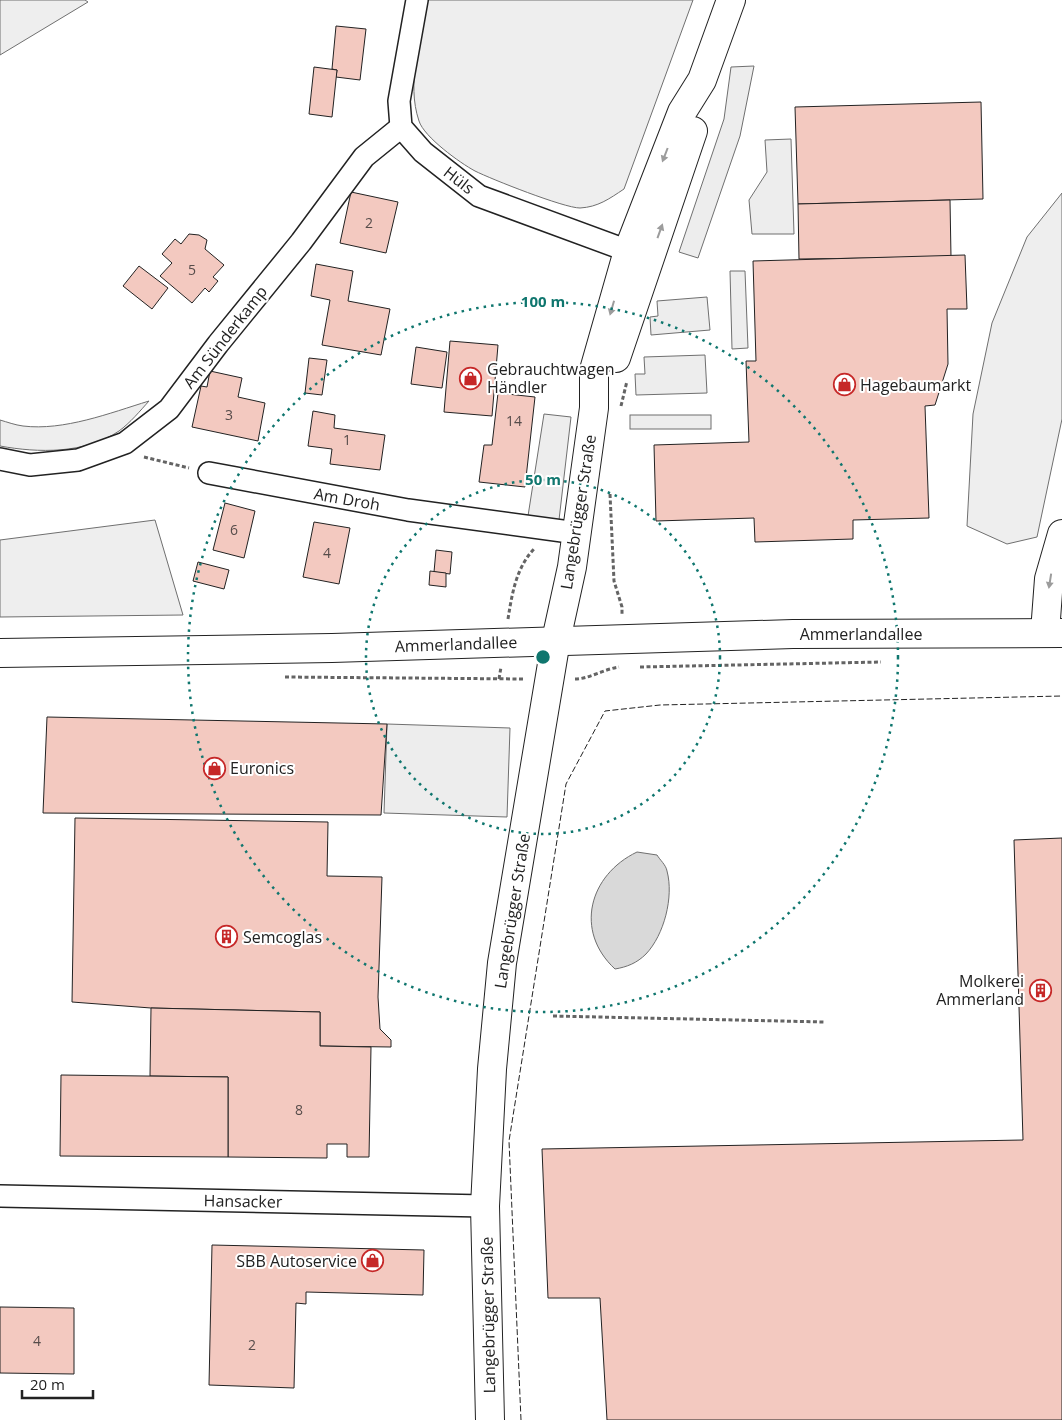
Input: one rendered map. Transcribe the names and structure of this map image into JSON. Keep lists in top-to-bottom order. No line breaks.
{"streets":{"main road":["Langebrügger Straße","Ammerlandallee"],"street":["Hüls","Am Sünderkamp","Am Droh","Hansacker"]},"crossings":[["Hüls","Am Sünderkamp"],["Hüls","Langebrügger Straße"],["Am Droh","Langebrügger Straße"],["Langebrügger Straße","Ammerlandallee"],["Langebrügger Straße","Hansacker"]],"places":{"shop":["Gebrauchtwagen Händler","Hagebaumarkt","Euronics","SBB Autoservice"],"building":["Semcoglas","Molkerei Ammerland"]},"house_numbers":["2","5","3","14","1","6","4","8","4","2"],"scale_bar":"20 m","rings":["100 m","50 m"]}
